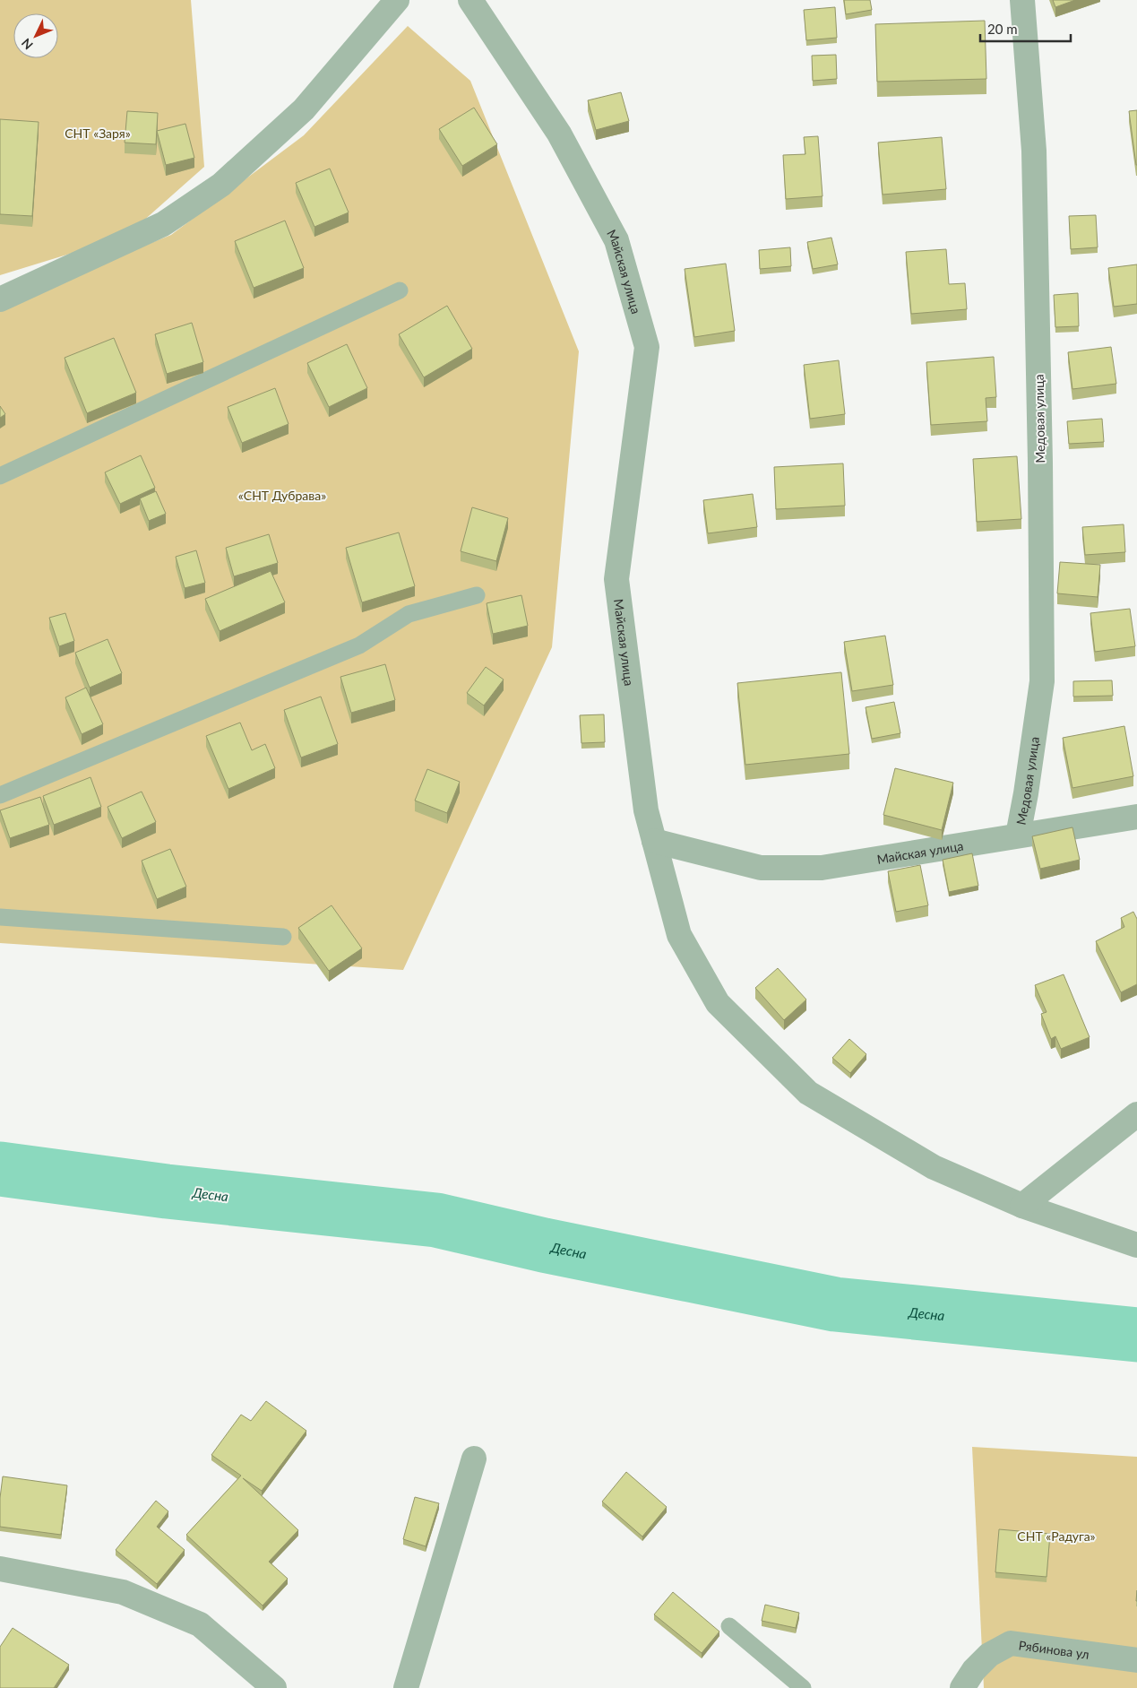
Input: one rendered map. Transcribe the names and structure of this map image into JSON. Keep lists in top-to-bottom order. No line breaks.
{"streets":{"street":["Майская улица","Медовая улица","Рябинова ул"]},"crossings":[["Майская улица","Медовая улица"]],"water":["Десна"],"parks":["СНТ «Заря»","«СНТ Дубрава»","СНТ «Радуга»"],"scale_bar":"20 m","north":"bottom left"}
